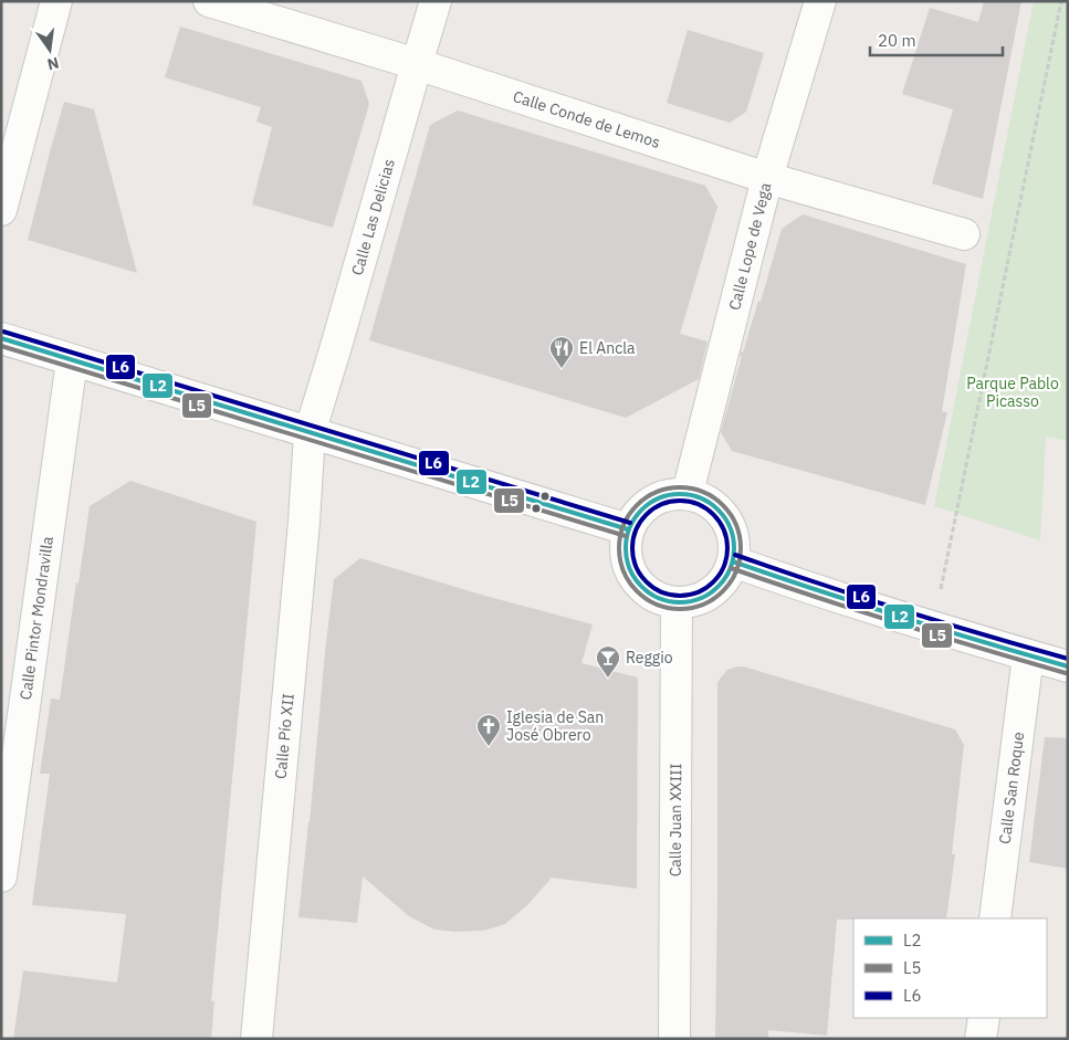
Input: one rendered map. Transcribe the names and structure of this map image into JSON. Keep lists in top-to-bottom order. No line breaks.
{"streets":{"street":["Calle Conde de Lemos","Calle Las Delicias","Calle Lope de Vega","Calle Pintor Mondravilla","Calle Pío XII","Calle San Roque","Calle Juan XXIII"]},"crossings":[["Calle Conde de Lemos","Calle Las Delicias"],["Calle Conde de Lemos","Calle Lope de Vega"],["Calle Las Delicias","Calle Pío XII"],["Calle Lope de Vega","Calle Juan XXIII"]],"parks":["Parque Pablo Picasso"],"places":{"restaurant":["El Ancla"],"bar":["Reggio"],"church":["Iglesia de San José Obrero"]},"lines":["transit line L6","transit line L2","transit line L5"],"legend":["L2","L5","L6"],"scale_bar":"20 m","north":"bottom"}
